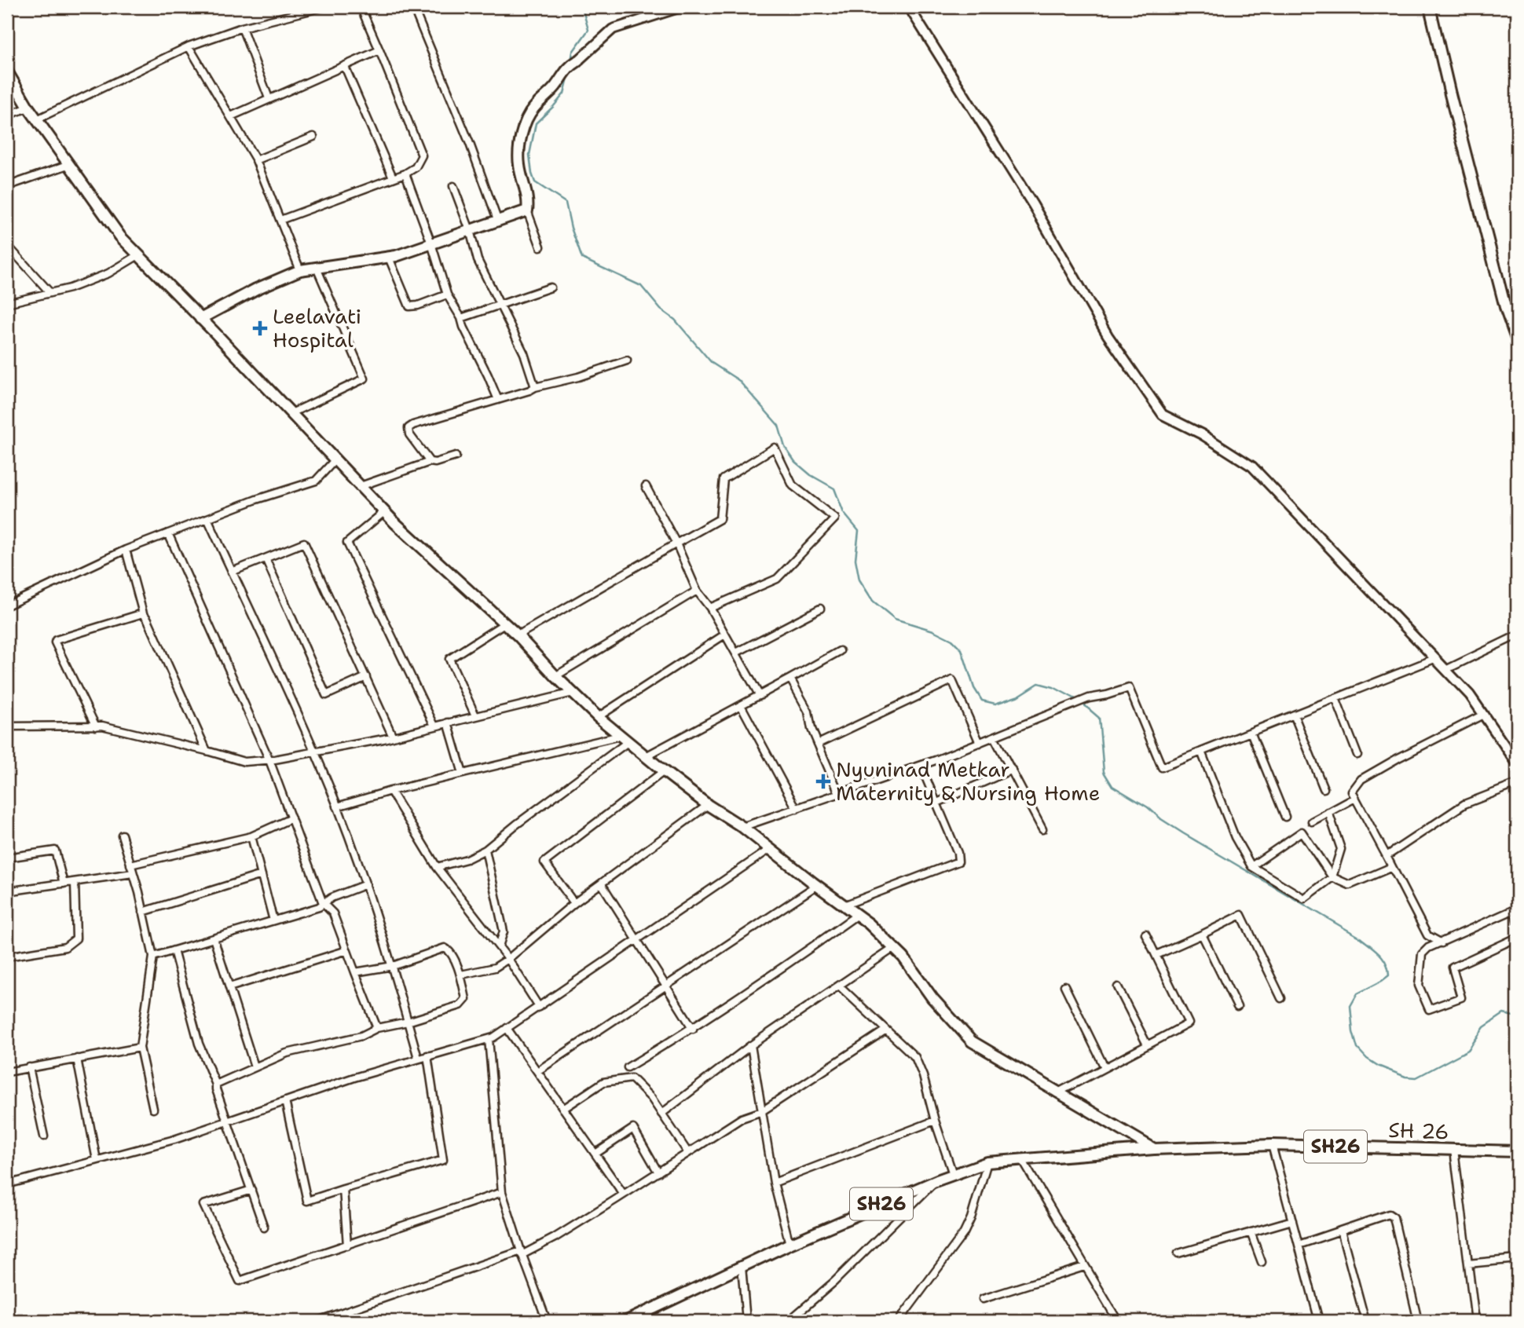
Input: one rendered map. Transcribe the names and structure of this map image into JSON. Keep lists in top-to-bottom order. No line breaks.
{"streets":{"main road":["SH 26","SH26"]},"crossings":[["SH 26","SH26"]],"places":{"health":["Leelavati Hospital","Nyuninad Metkar Maternity & Nursing Home"]}}
